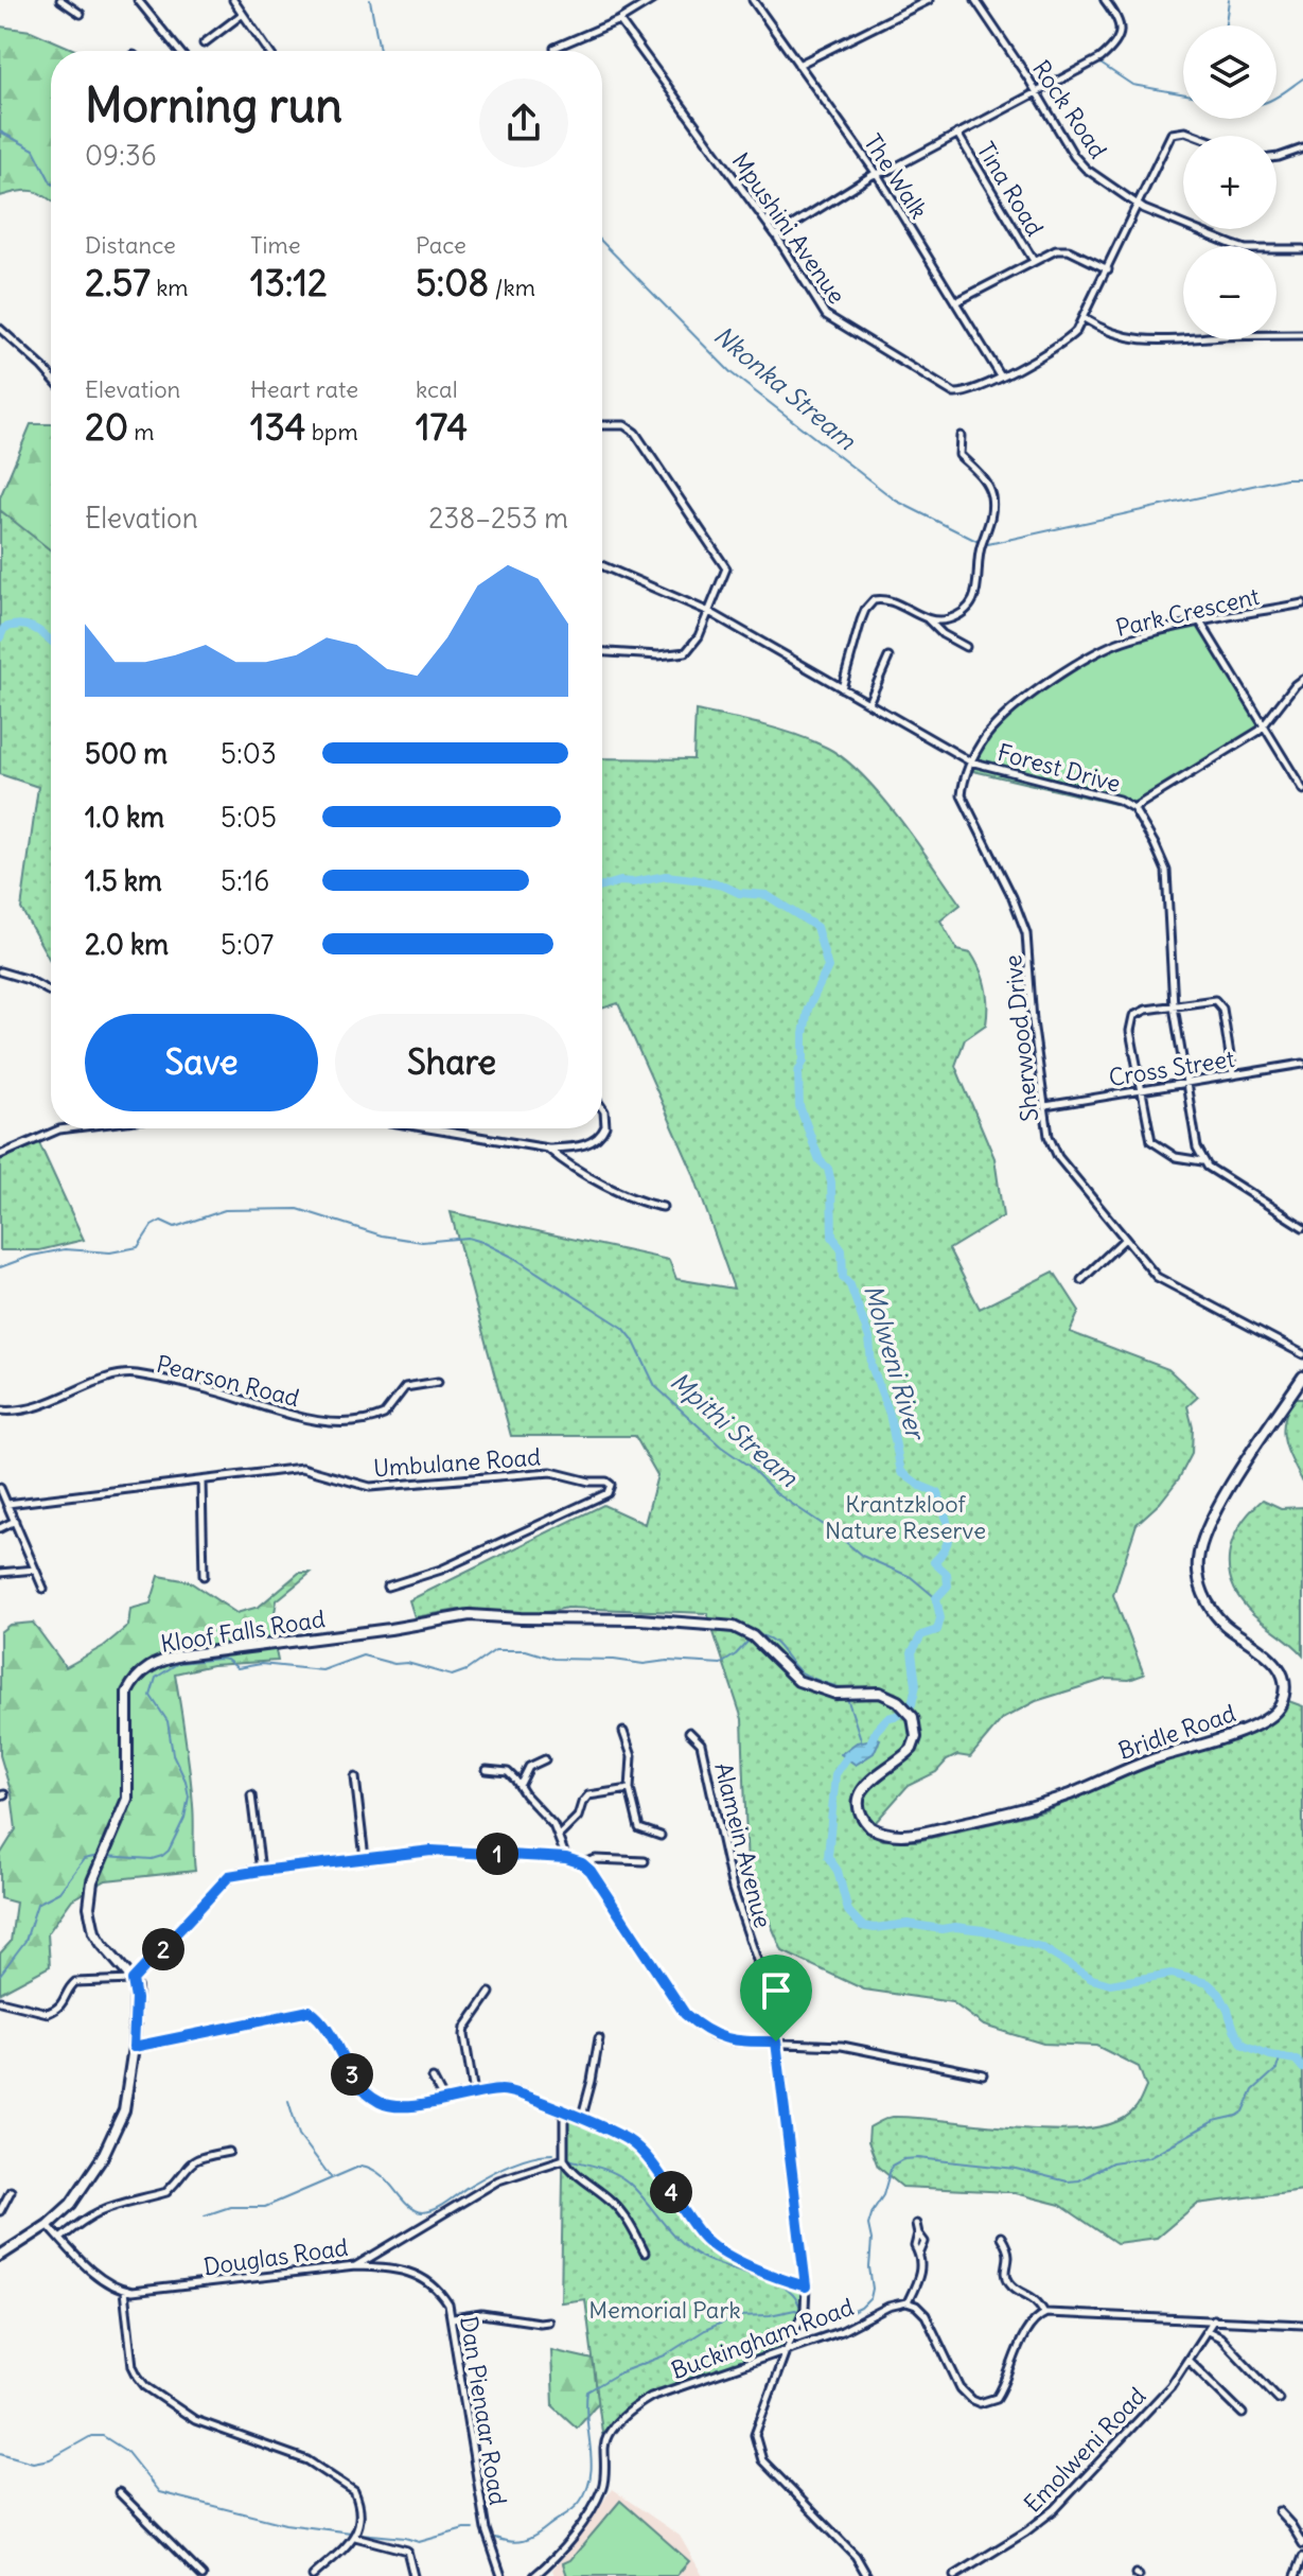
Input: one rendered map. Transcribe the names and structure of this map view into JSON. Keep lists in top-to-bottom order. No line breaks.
{"streets":{"main road":["Kloof Falls Road","Bridle Road"],"street":["Rock Road","The Walk","Tina Road","Mpushini Avenue","Park Crescent","Forest Drive","Sherwood Drive","Cross Street","Pearson Road","Umbulane Road","Alamein Avenue","Douglas Road","Buckingham Road","Dan Pienaar Road","Emolweni Road"]},"crossings":[["Rock Road","Mpushini Avenue"],["The Walk","Mpushini Avenue"],["Park Crescent","Forest Drive"],["Park Crescent","Sherwood Drive"],["Forest Drive","Sherwood Drive"],["Forest Drive","Cross Street"],["Sherwood Drive","Cross Street"],["Kloof Falls Road","Bridle Road"],["Alamein Avenue","Buckingham Road"],["Douglas Road","Dan Pienaar Road"]],"water":["Nkonka Stream","Molweni River","Mpithi Stream"],"parks":["Krantzkloof Nature Reserve","Memorial Park"],"page":{"map_buttons":["+","−"],"heading":["Morning run","09:36"],"stats":[["Distance","2.57 km"],["Time","13:12"],["Pace","5:08 /km"],["Elevation","20 m"],["Heart rate","134 bpm"],["kcal","174"]],"chart":["Elevation","238–253 m"],"list":[{"name":"500 m","note":"5:03"},{"name":"1.0 km","note":"5:05"},{"name":"1.5 km","note":"5:16"},{"name":"2.0 km","note":"5:07"}],"buttons":["Save","Share"],"pins":["1","2","3","4"]}}
